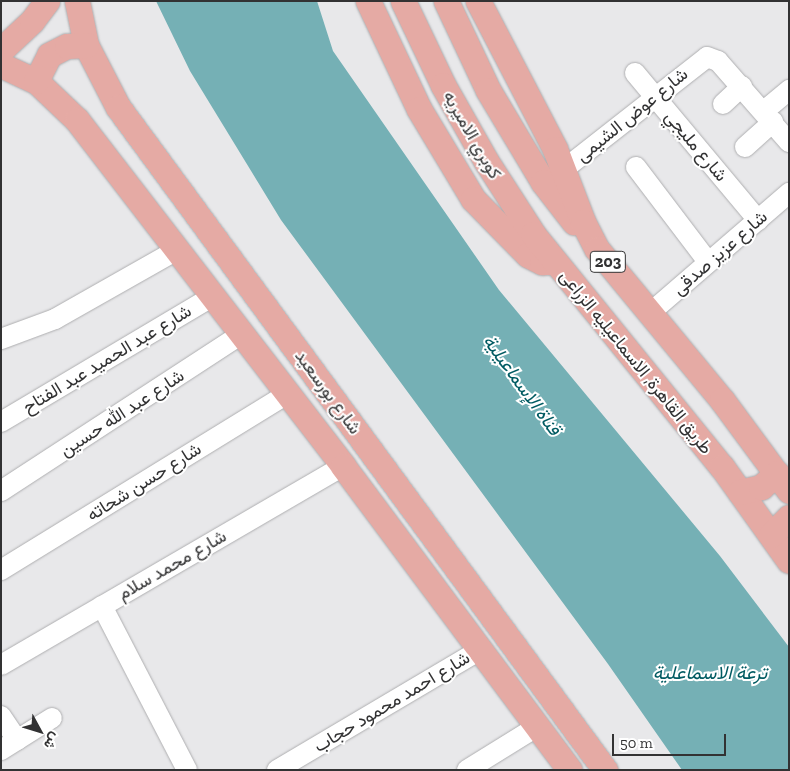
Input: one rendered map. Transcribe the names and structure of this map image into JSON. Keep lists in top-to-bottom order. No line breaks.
{"streets":{"main road":["كوبري الاميريه","203","طريق القاهرة, الاسماعيليه الزراعى","شارع بورسعيد"],"street":["شارع عوض الشيمى","شارع مليجي","شارع عزيز صدقى","شارع عبد الحميد عبد الفتاح","شارع عبد الله حسين","شارع حسن شحاته","شارع محمد سلام","شارع احمد محمود حجاب"]},"crossings":[["شارع عوض الشيمى","شارع مليجي"],["شارع عوض الشيمى","203"],["كوبري الاميريه","203"],["كوبري الاميريه","طريق القاهرة, الاسماعيليه الزراعى"],["شارع مليجي","شارع عزيز صدقى"],["شارع عزيز صدقى","203"],["شارع عبد الحميد عبد الفتاح","شارع بورسعيد"],["شارع بورسعيد","شارع عبد الله حسين"],["شارع بورسعيد","شارع حسن شحاته"],["شارع بورسعيد","شارع محمد سلام"],["شارع بورسعيد","شارع احمد محمود حجاب"]],"water":["قناة الإسماعيلية","ترعة الاسماعلية"],"scale_bar":"50 m","north":"bottom right"}
